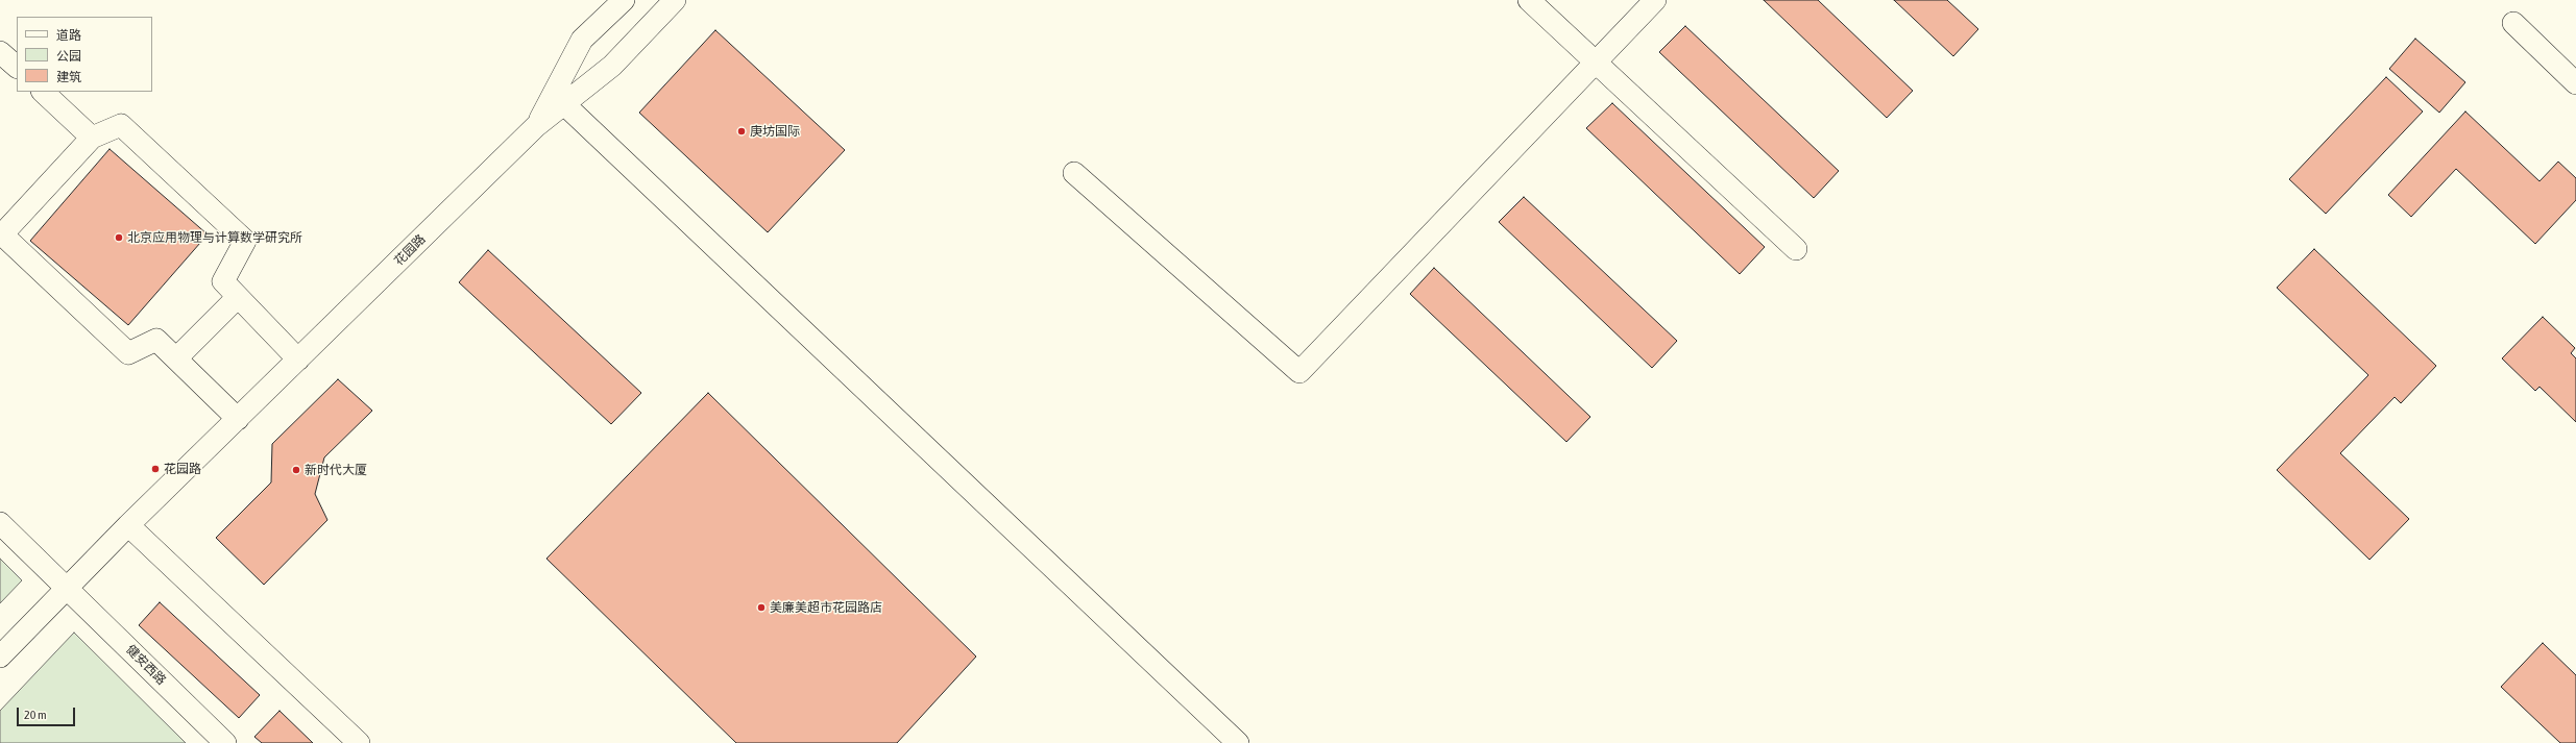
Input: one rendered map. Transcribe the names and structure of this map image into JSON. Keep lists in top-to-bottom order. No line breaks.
{"streets":{"street":["花园路","健安西路"]},"crossings":[["花园路","健安西路"]],"places":["庚坊国际","北京应用物理与计算数学研究所","花园路","新时代大厦","美廉美超市花园路店"],"legend":["道路","公园","建筑"],"scale_bar":"20 m"}
